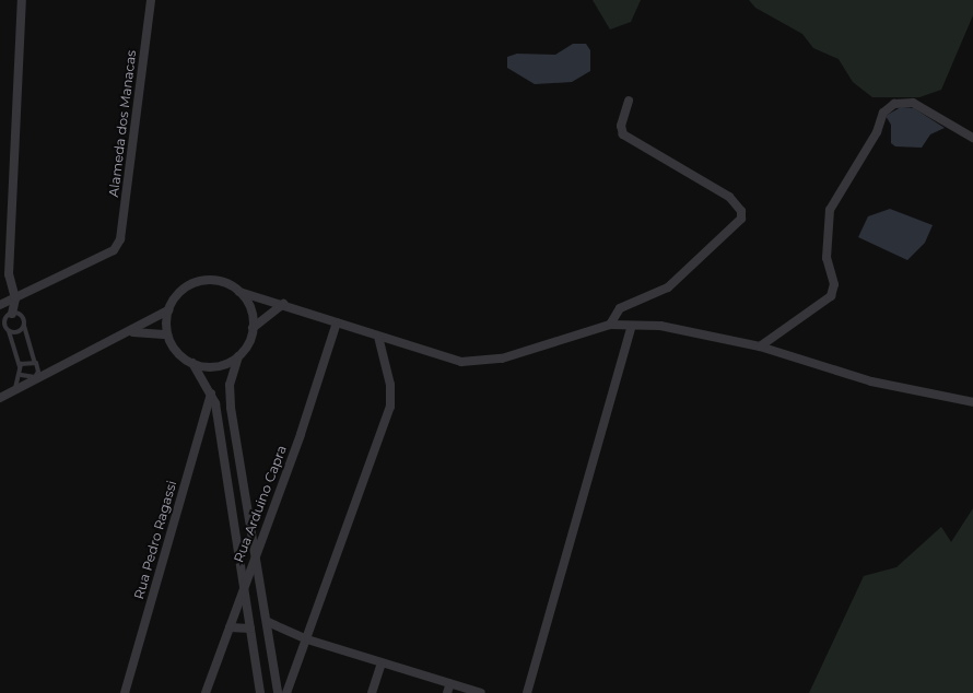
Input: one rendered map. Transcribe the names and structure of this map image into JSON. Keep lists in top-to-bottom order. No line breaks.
{"streets":{"street":["Alameda dos Manacas","Rua Arduino Capra","Rua Pedro Ragassi"]}}
